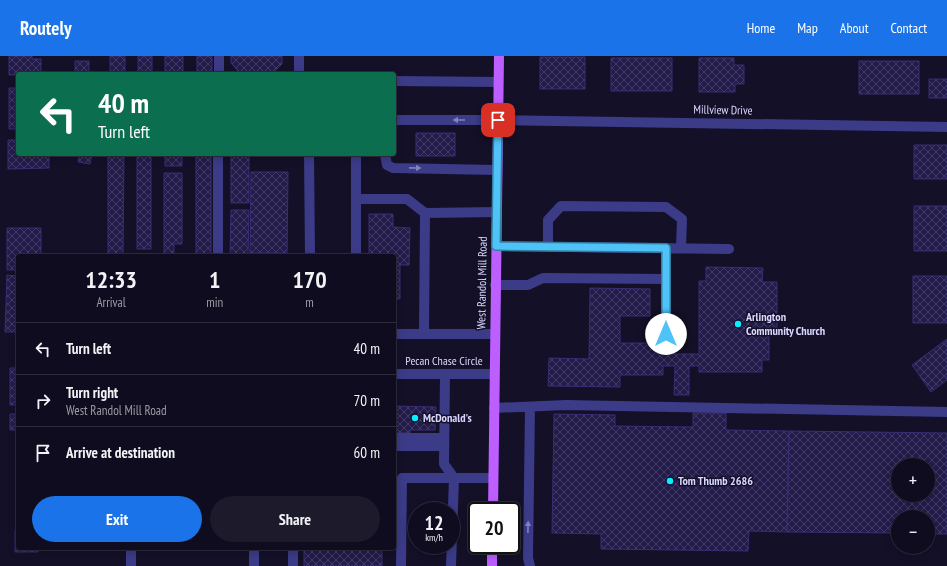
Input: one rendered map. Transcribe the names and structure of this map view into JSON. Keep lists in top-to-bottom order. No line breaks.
{"streets":{"main road":["West Randol Mill Road"],"street":["Millview Drive","Pecan Chase Circle"]},"crossings":[["Millview Drive","West Randol Mill Road"],["West Randol Mill Road","Pecan Chase Circle"]],"places":["Arlington Community Church","McDonald's","Tom Thumb 2686"],"page":{"header":"Routely","nav":["Home","Map","About","Contact"],"turn":["40 m","Turn left"],"eta":["12:33","Arrival","1","min","170","m"],"list":[{"name":"Turn left","value":"40 m"},{"name":"Turn right","note":"West Randol Mill Road","value":"70 m"},{"name":"Arrive at destination","value":"60 m"}],"map_buttons":["+","−"],"buttons":["Exit","Share"],"speed":"12 km/h","limit":"20"}}
